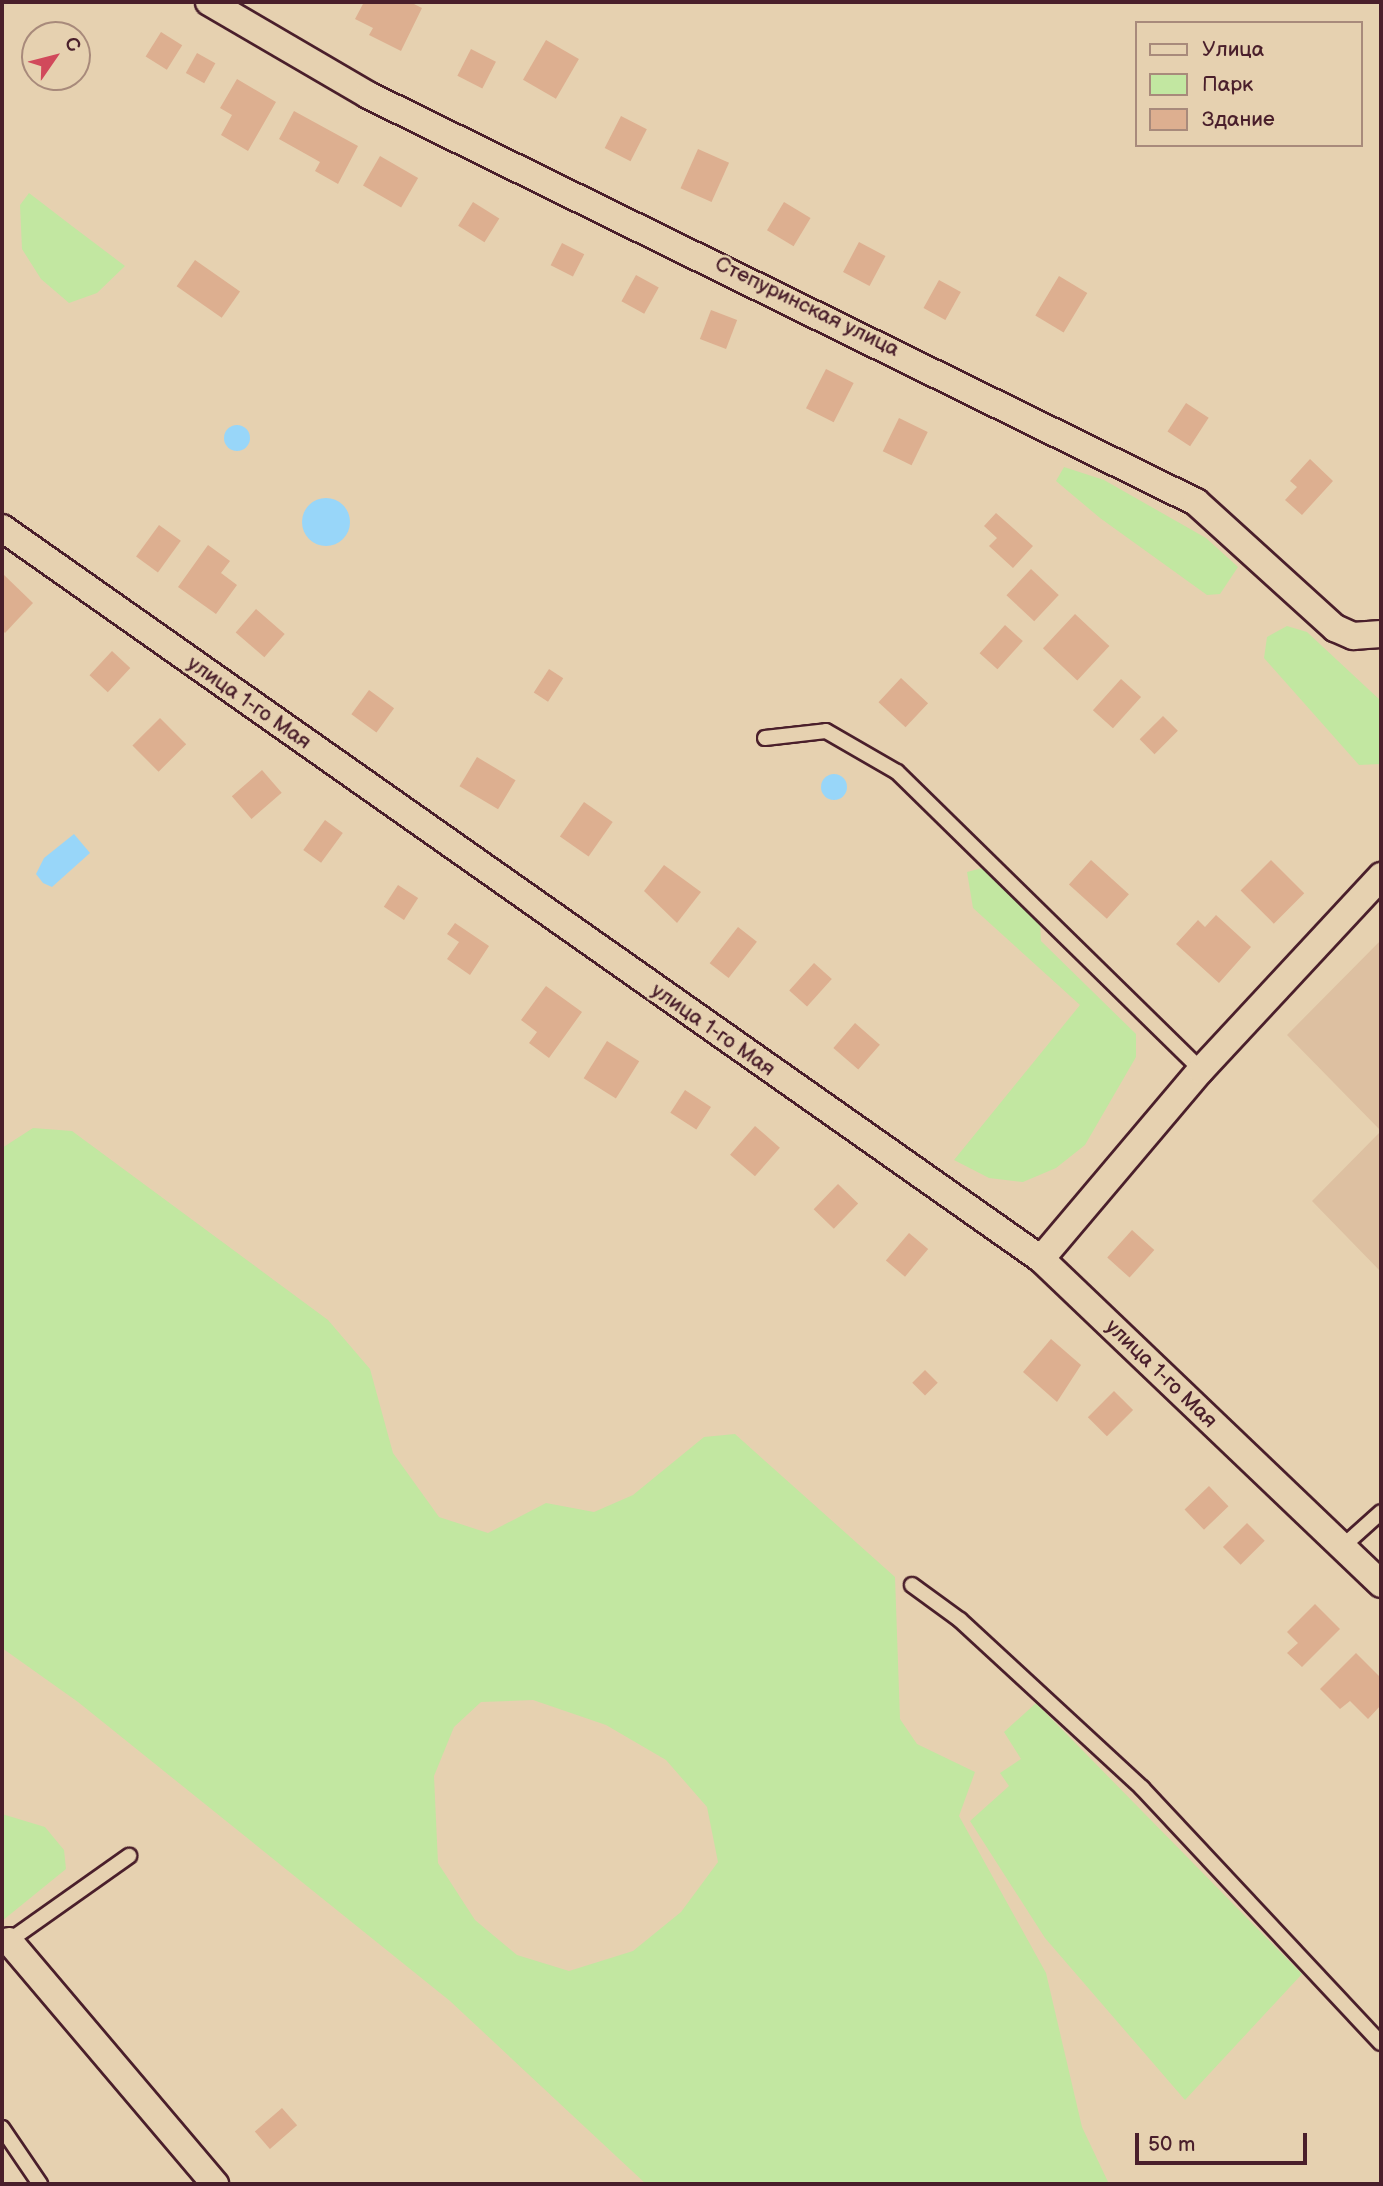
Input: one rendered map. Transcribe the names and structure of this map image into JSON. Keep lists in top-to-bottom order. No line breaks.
{"streets":{"street":["Степуринская улица","улица 1-го Мая"]},"legend":["Улица","Парк","Здание"],"scale_bar":"50 m","north":"top right"}
